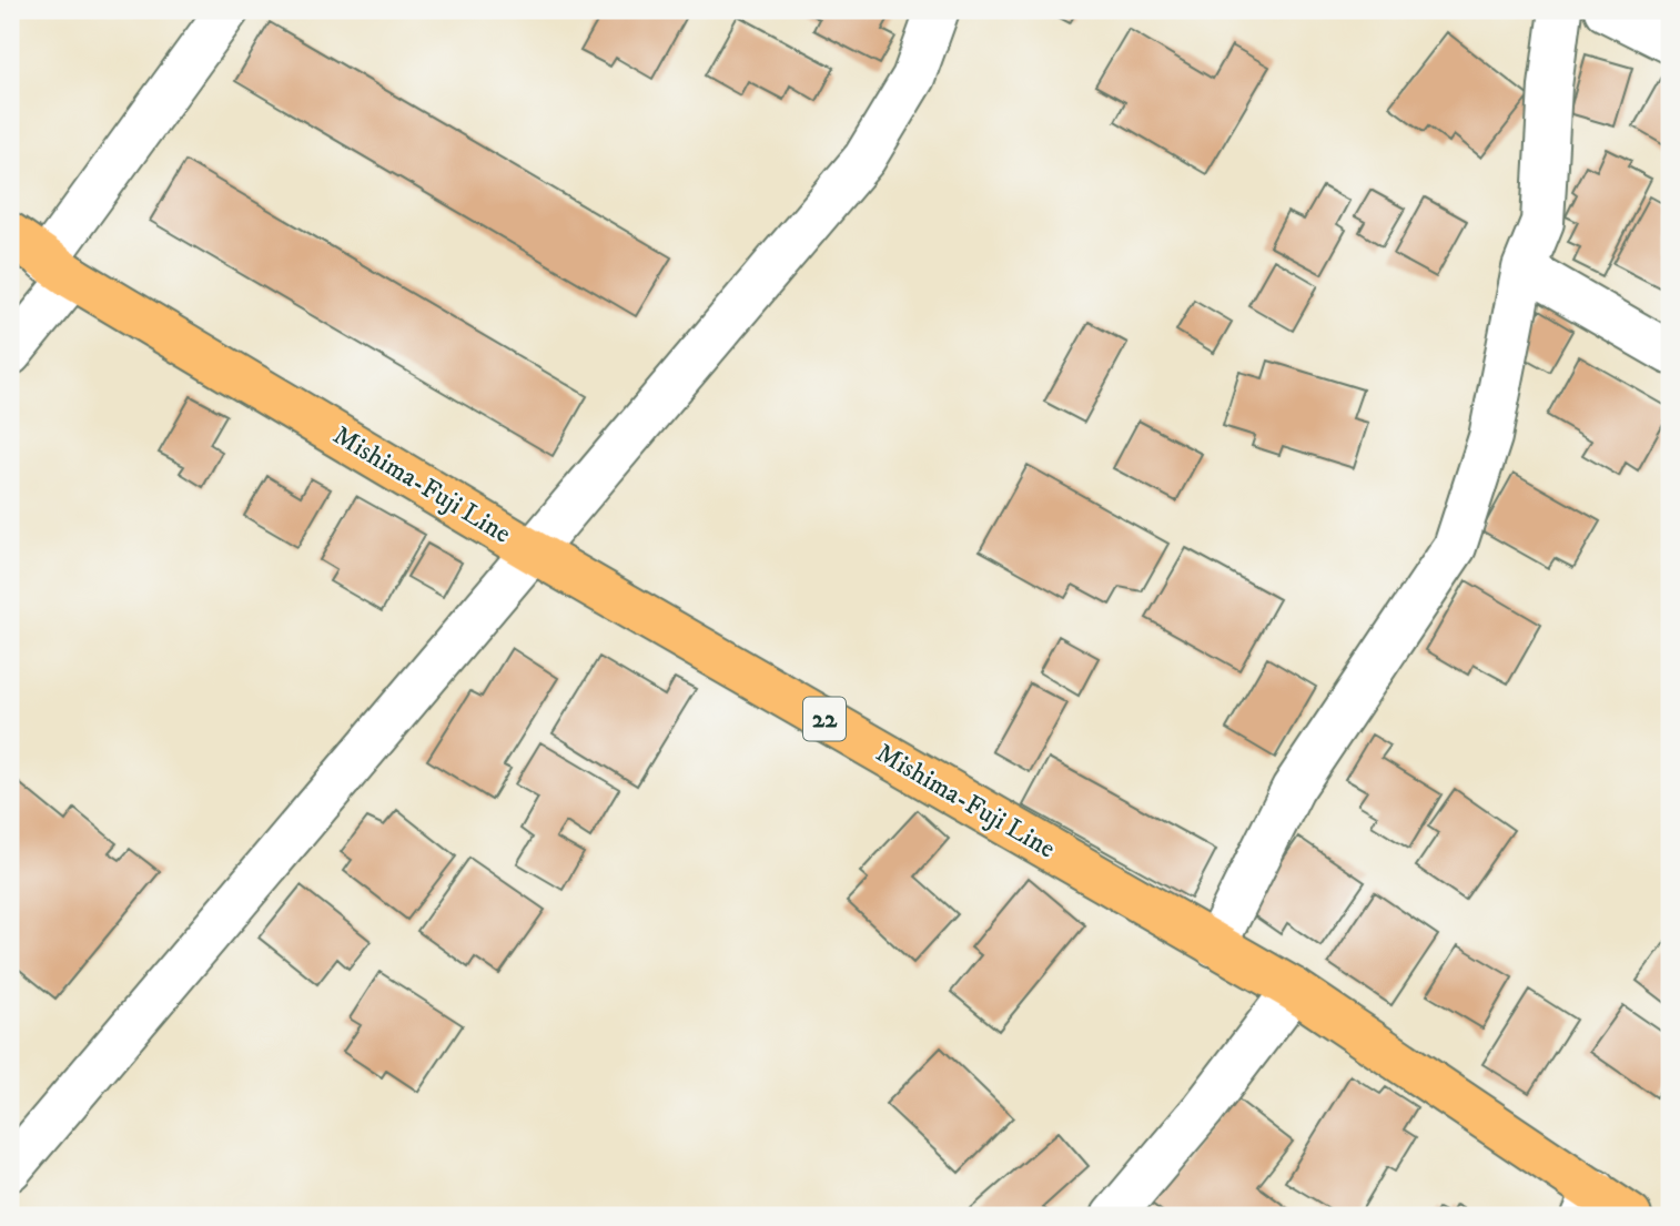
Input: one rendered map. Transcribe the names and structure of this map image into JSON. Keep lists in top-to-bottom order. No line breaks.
{"streets":{"main road":["Mishima-Fuji Line","22"]}}
